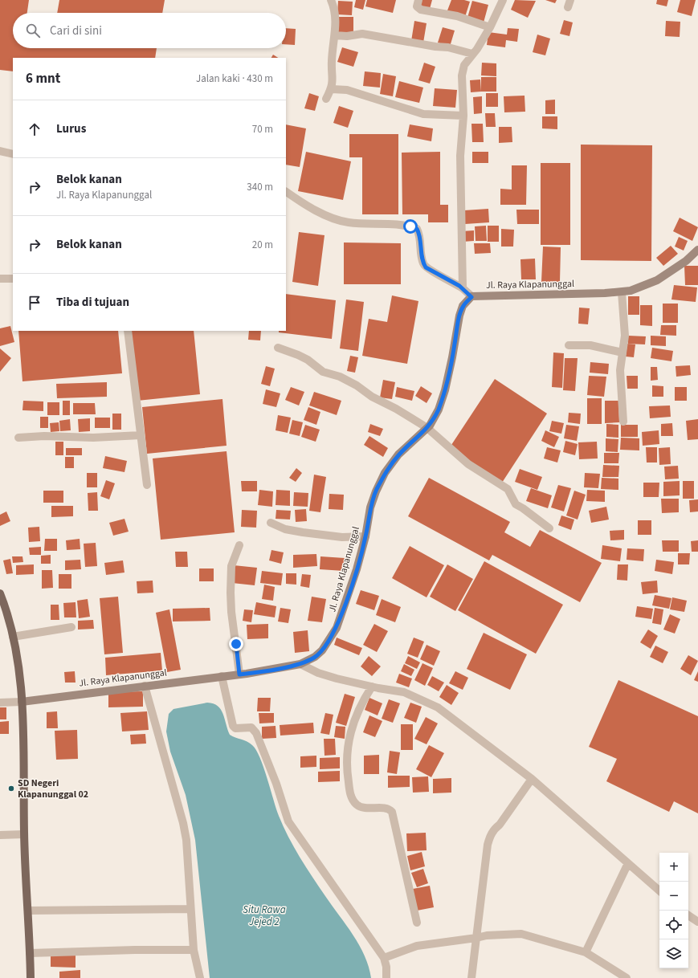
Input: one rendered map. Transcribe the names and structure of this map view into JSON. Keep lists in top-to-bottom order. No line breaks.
{"streets":{"street":["Jl. Raya Klapanunggal"]},"water":["Situ Rawa Jejed 2"],"places":["SD Negeri Klapanunggal 02"],"page":{"search":"Cari di sini","heading":["6 mnt","Jalan kaki · 430 m"],"list":[["Lurus","70 m"],["Belok kanan","Jl. Raya Klapanunggal","340 m"],["Belok kanan","20 m"],"Tiba di tujuan"],"map_buttons":["+","−"]}}
